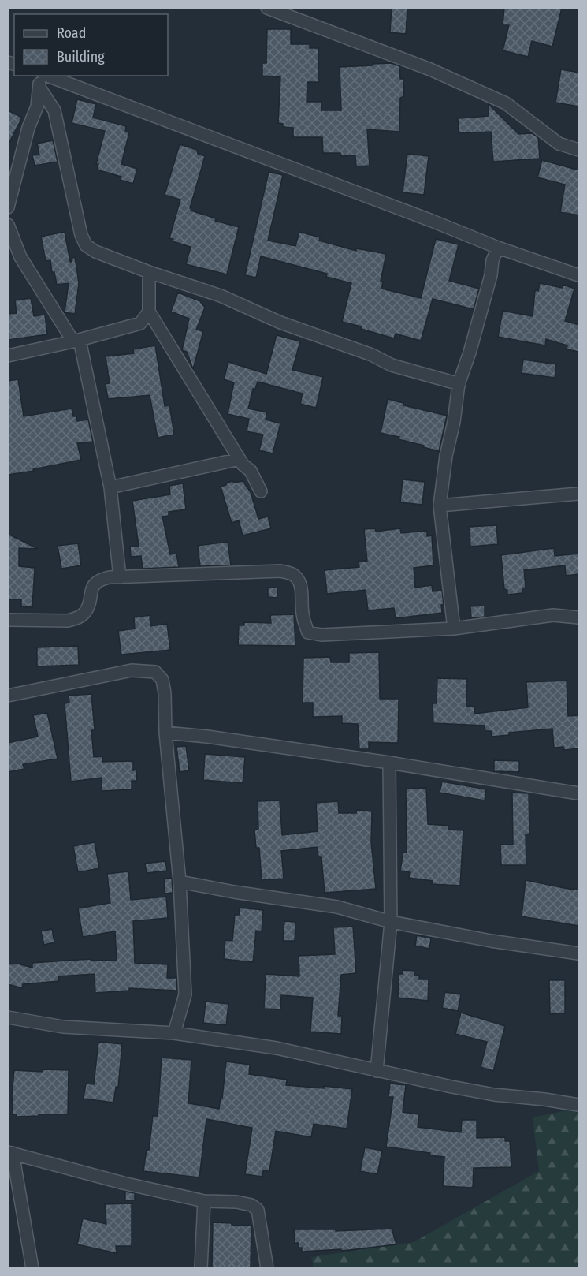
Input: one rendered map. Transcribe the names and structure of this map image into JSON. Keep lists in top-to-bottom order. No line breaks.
{"legend":["Road","Building"]}
